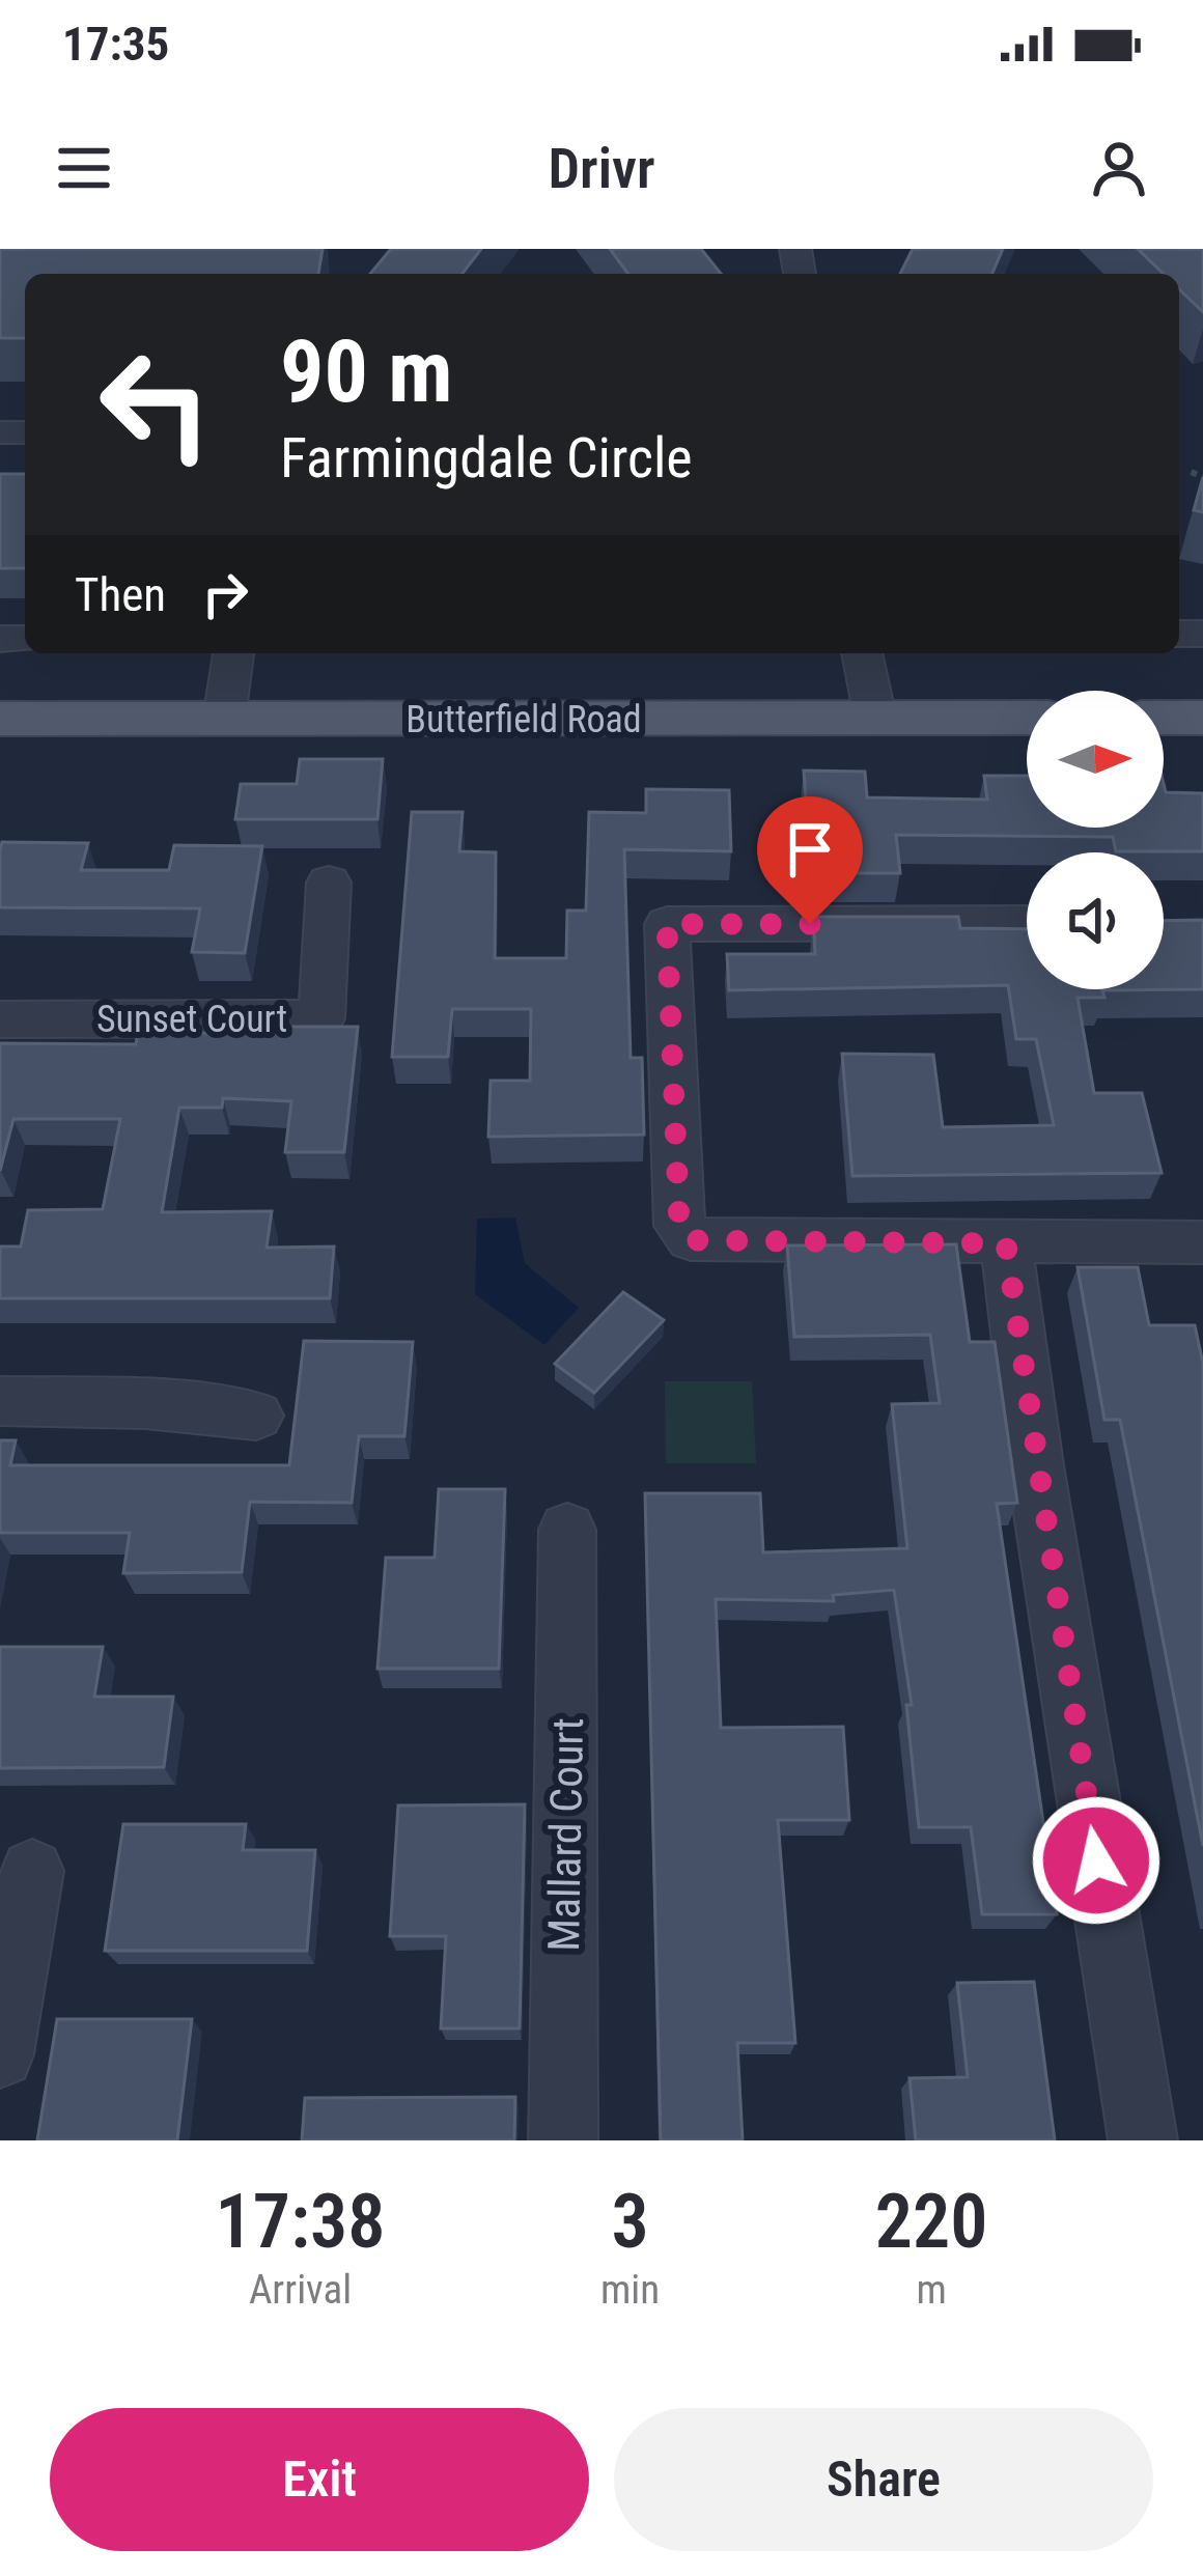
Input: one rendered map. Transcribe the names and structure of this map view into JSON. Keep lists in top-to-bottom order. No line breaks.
{"streets":{"main road":["Butterfield Road"],"street":["Sunset Court","Mallard Court"]},"north":"right","page":{"status":"17:35","header":"Drivr","turn":["90 m","Farmingdale Circle"],"then":"Then","eta":["17:38","Arrival","3","min","220","m"],"buttons":["Exit","Share"]}}
